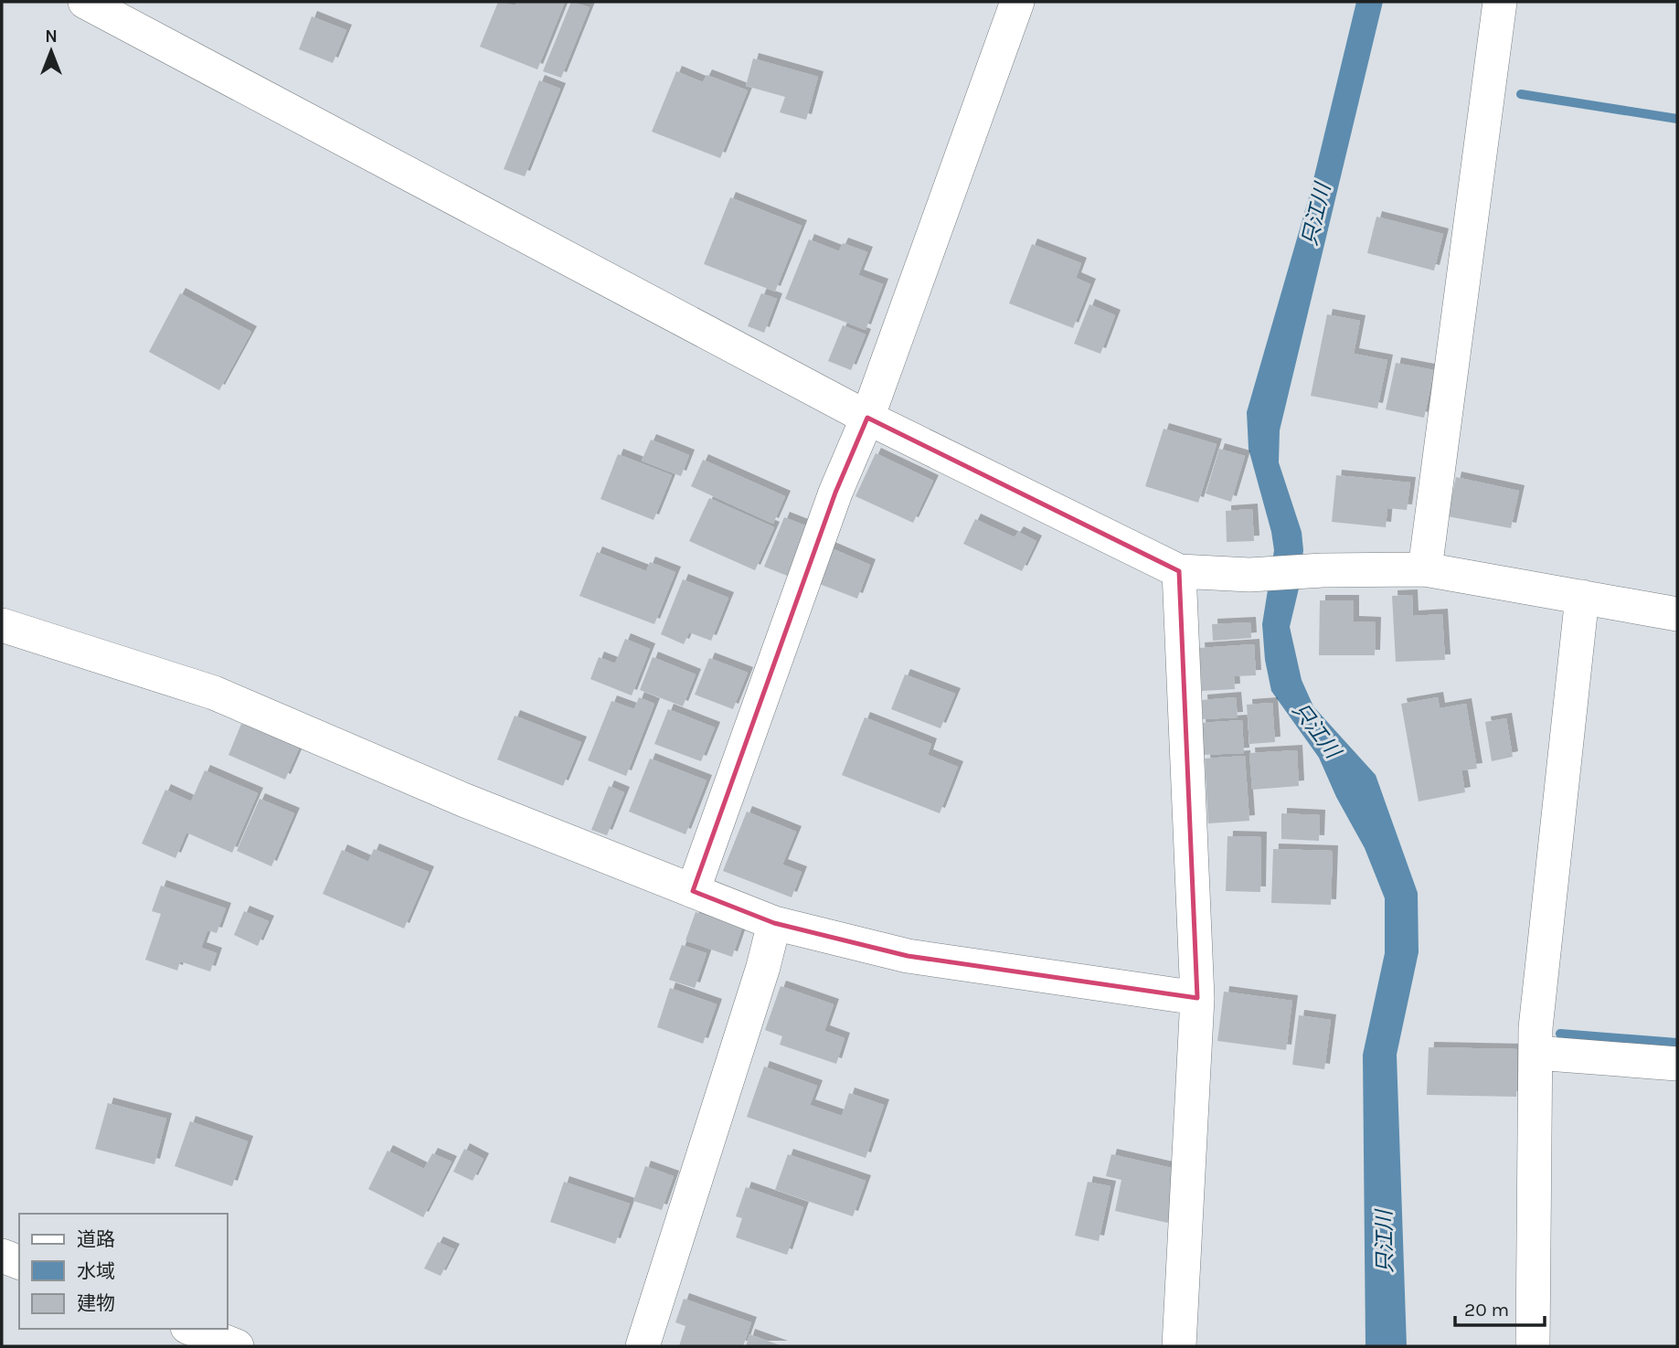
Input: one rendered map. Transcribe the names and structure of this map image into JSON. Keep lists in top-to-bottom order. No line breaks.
{"water":["只江川"],"legend":["道路","水域","建物"],"scale_bar":"20 m","north":"top"}
